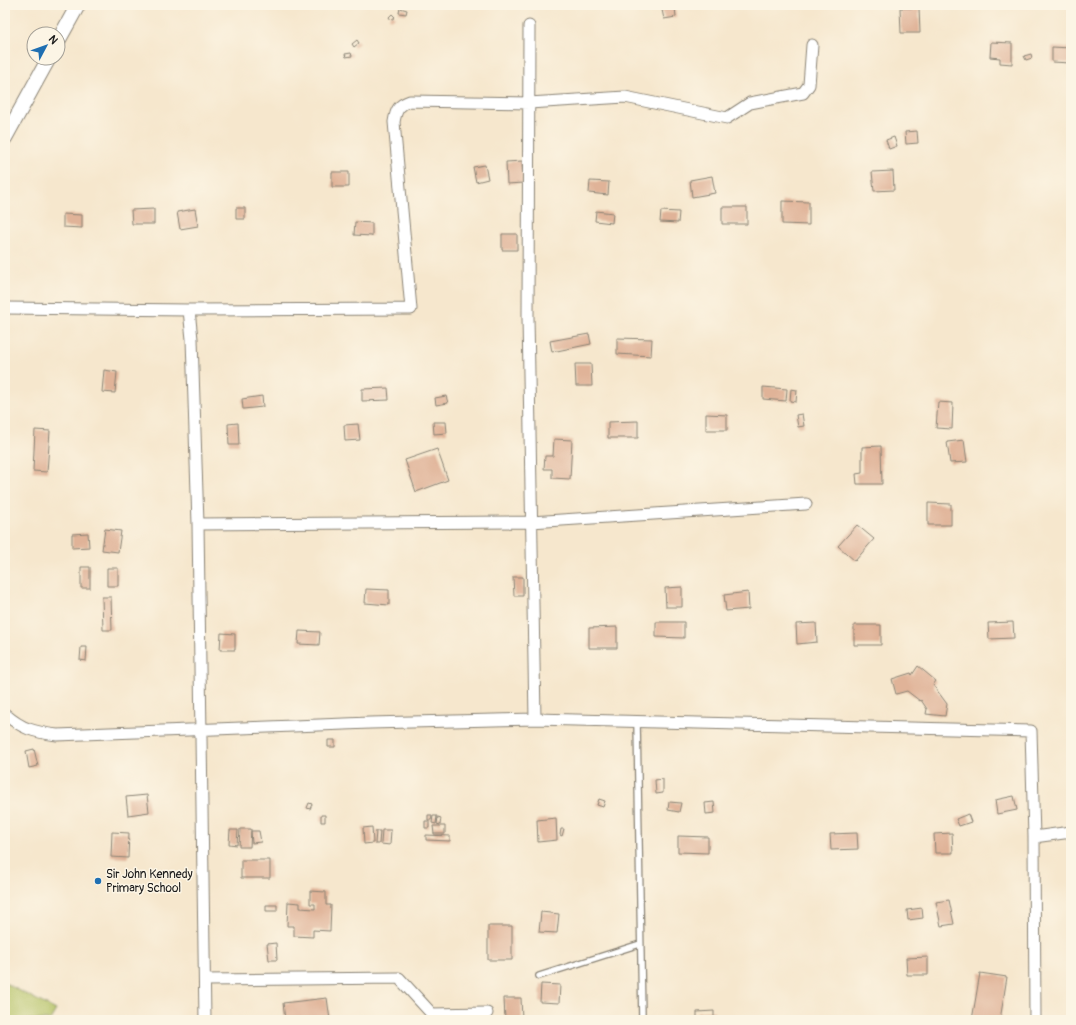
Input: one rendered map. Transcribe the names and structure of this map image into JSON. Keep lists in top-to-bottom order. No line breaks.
{"places":["Sir John Kennedy Primary School"],"north":"top right"}
